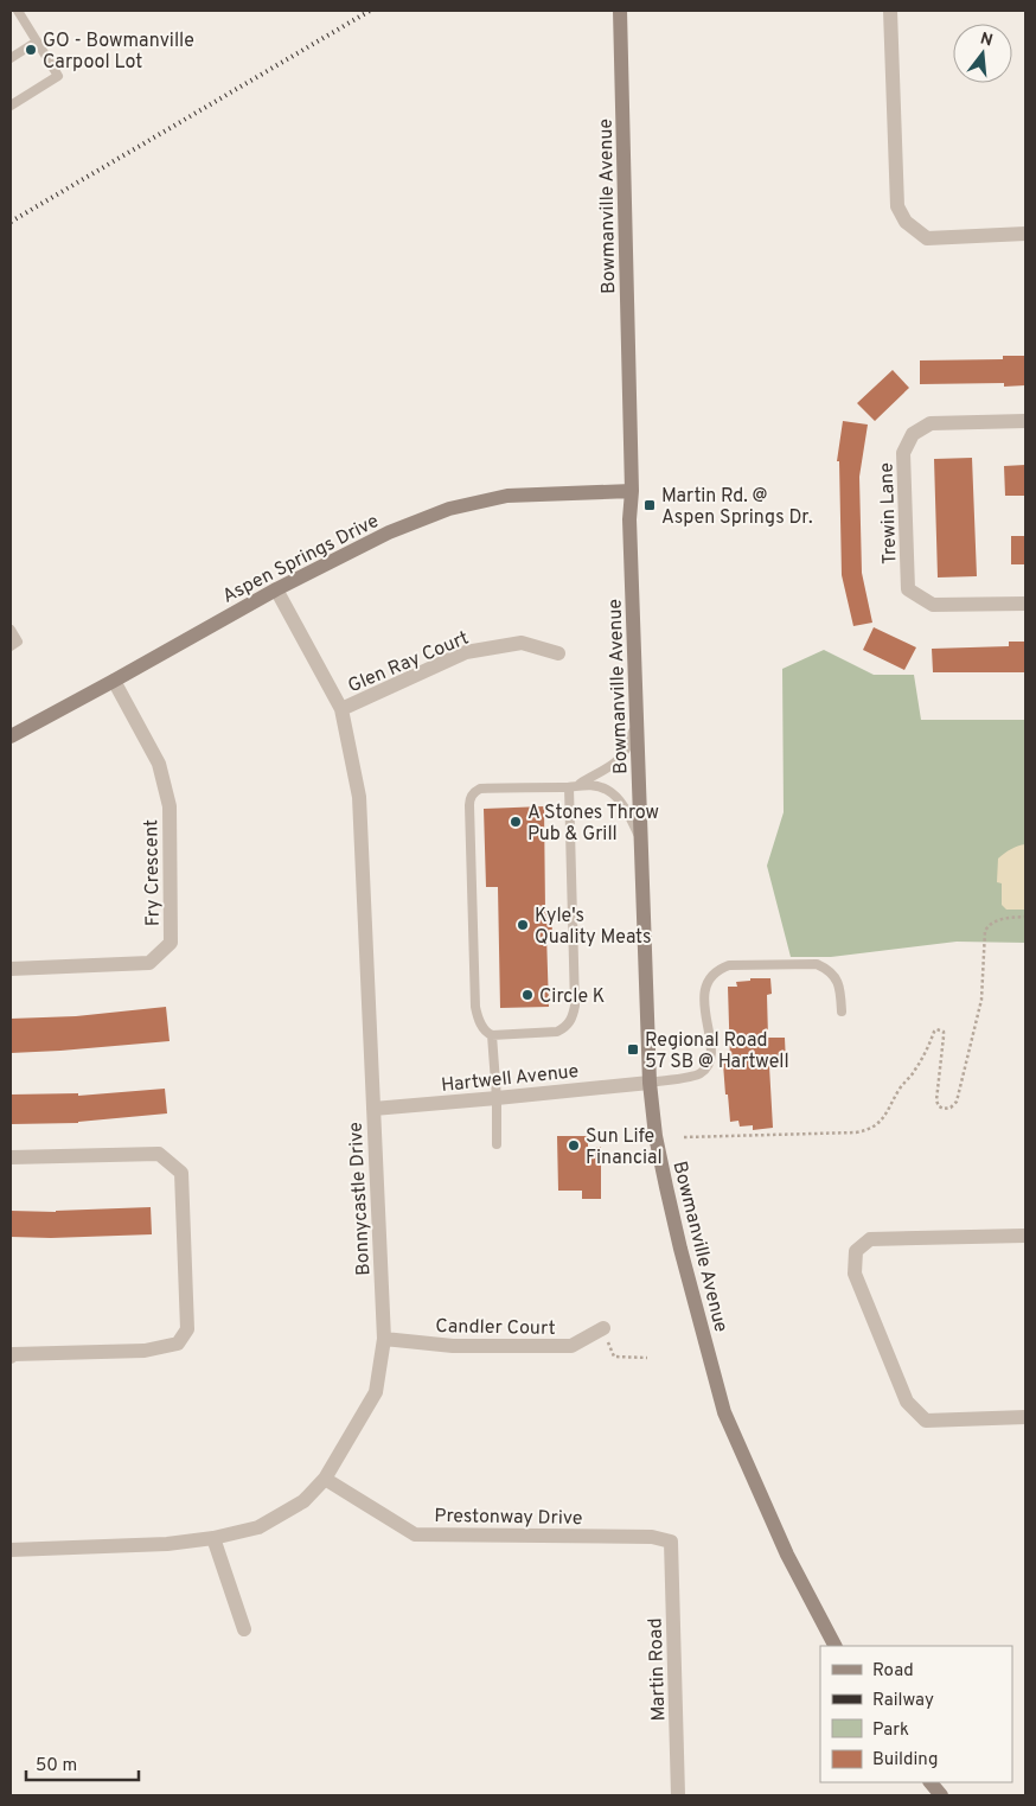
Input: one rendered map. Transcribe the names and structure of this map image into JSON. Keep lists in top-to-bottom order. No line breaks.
{"streets":{"main road":["Bowmanville Avenue","Aspen Springs Drive"],"street":["Trewin Lane","Glen Ray Court","Fry Crescent","Hartwell Avenue","Bonnycastle Drive","Candler Court","Prestonway Drive","Martin Road"]},"crossings":[["Bowmanville Avenue","Aspen Springs Drive"],["Bowmanville Avenue","Hartwell Avenue"],["Aspen Springs Drive","Fry Crescent"],["Aspen Springs Drive","Bonnycastle Drive"],["Glen Ray Court","Bonnycastle Drive"],["Hartwell Avenue","Bonnycastle Drive"],["Bonnycastle Drive","Candler Court"],["Bonnycastle Drive","Prestonway Drive"],["Prestonway Drive","Martin Road"]],"places":{"other":["GO - Bowmanville Carpool Lot","A Stones Throw Pub & Grill","Kyle's Quality Meats","Circle K","Sun Life Financial"],"transit":["Martin Rd. @ Aspen Springs Dr.","Regional Road 57 SB @ Hartwell"]},"legend":["Road","Railway","Park","Building"],"scale_bar":"50 m","north":"top"}
